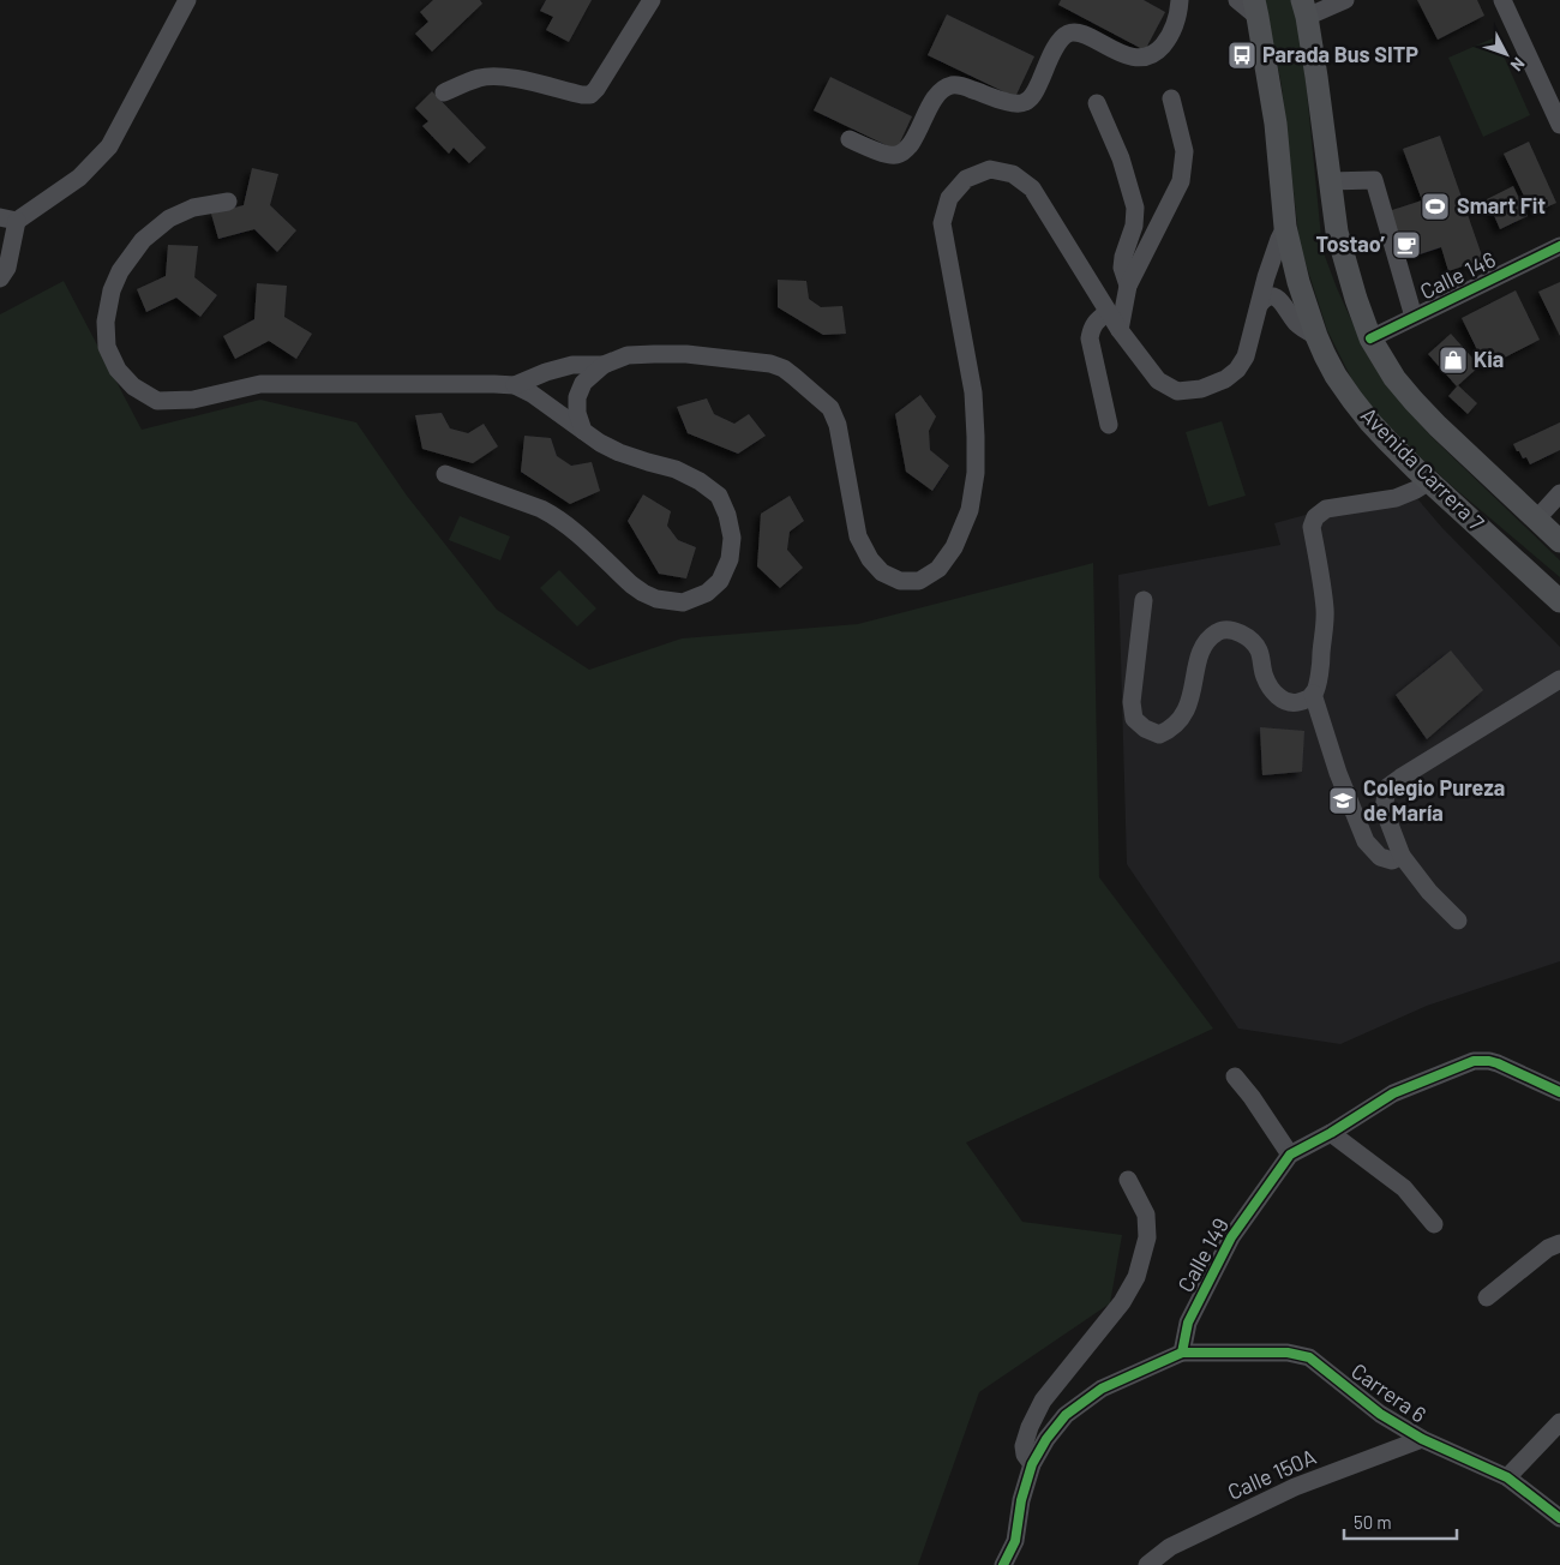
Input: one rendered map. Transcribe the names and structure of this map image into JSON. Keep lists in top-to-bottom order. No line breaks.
{"streets":{"main road":["Avenida Carrera 7"],"street":["Calle 146","Calle 149","Carrera 6","Calle 150A"]},"crossings":[["Calle 146","Avenida Carrera 7"],["Calle 149","Carrera 6"],["Carrera 6","Calle 150A"]],"places":{"bus stop":["Parada Bus SITP"],"sports":["Smart Fit"],"cafe":["Tostao’"],"shop":["Kia"],"school or university":["Colegio Pureza de María"]},"scale_bar":"50 m","north":"bottom right"}
